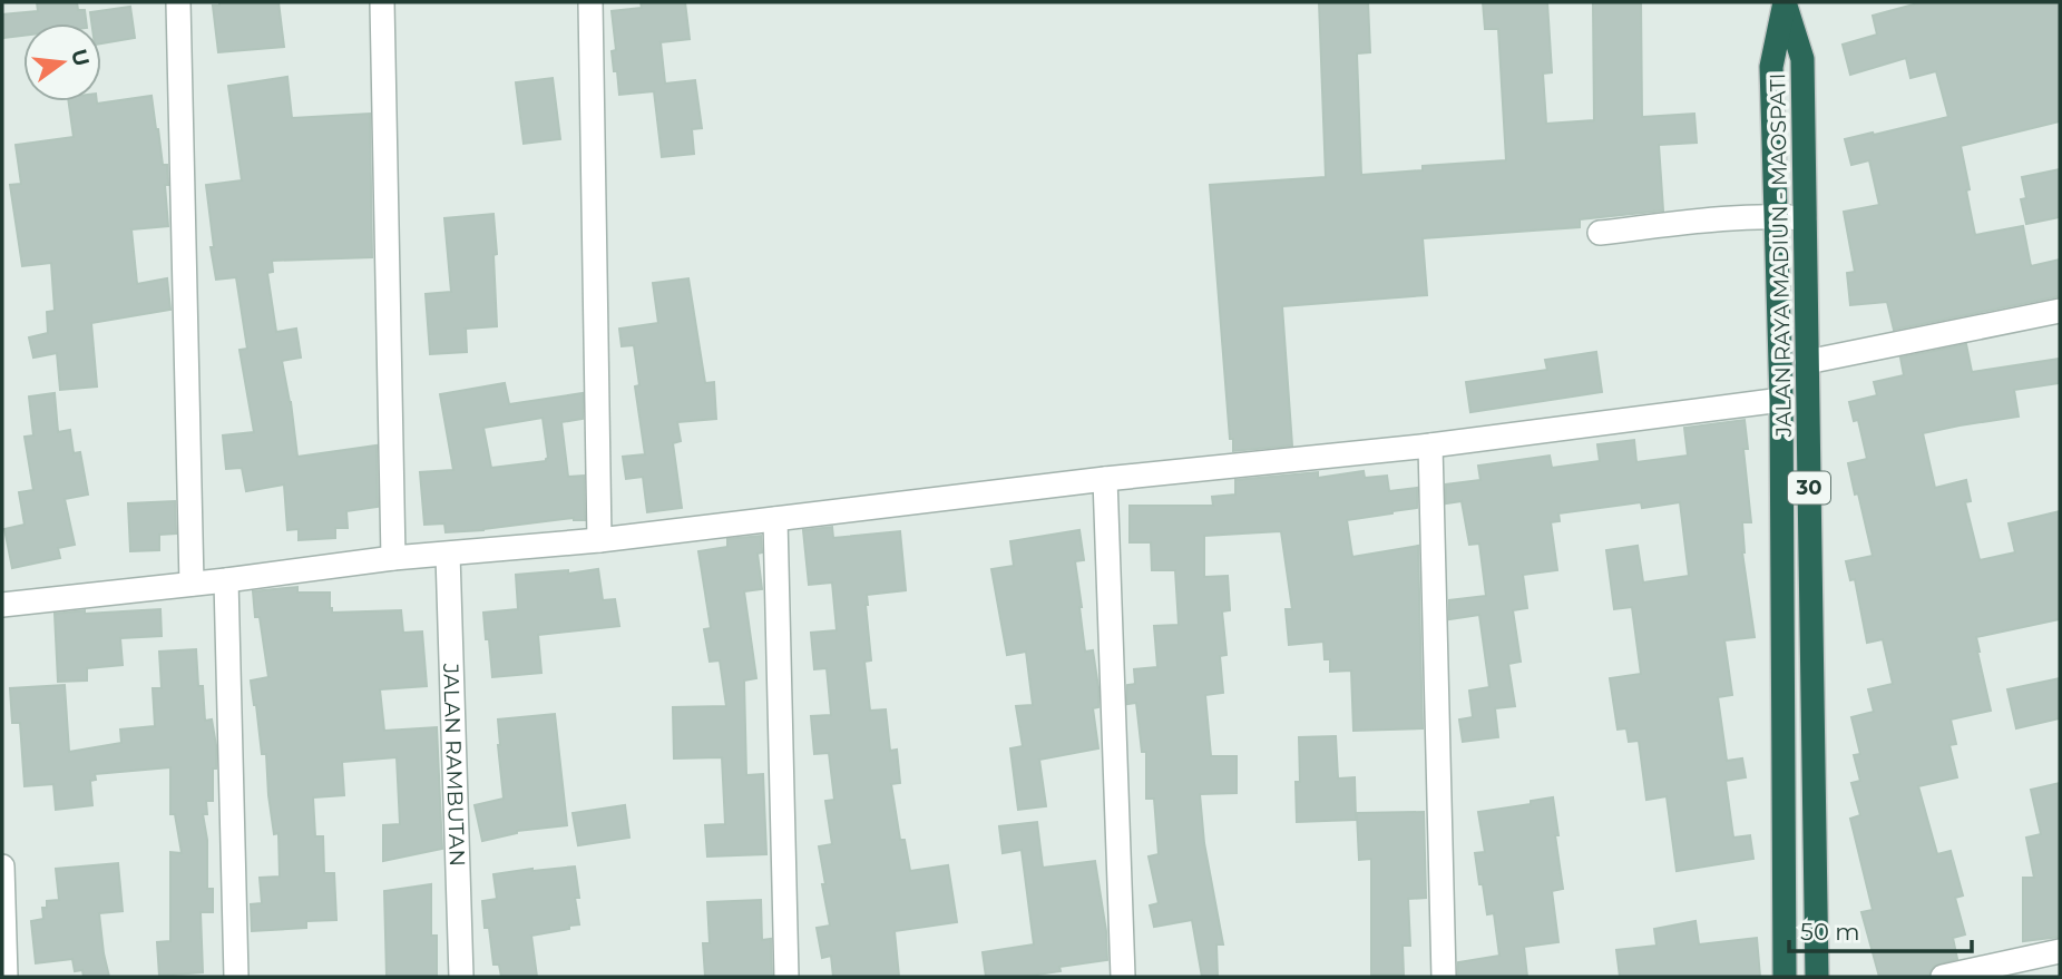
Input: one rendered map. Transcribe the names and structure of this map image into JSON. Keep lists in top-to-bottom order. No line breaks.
{"streets":{"highway":["JALAN RAYA MADIUN - MAOSPATI","30"],"street":["JALAN RAMBUTAN"]},"scale_bar":"50 m","north":"right"}
